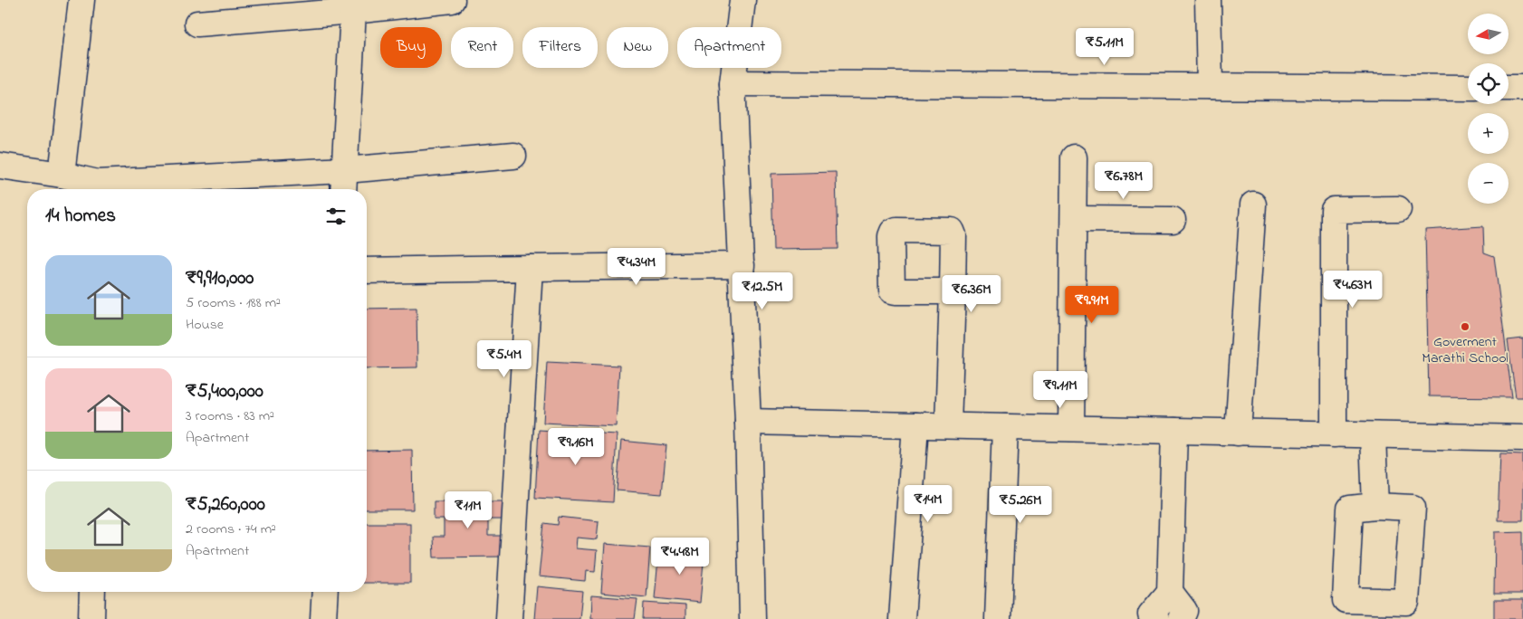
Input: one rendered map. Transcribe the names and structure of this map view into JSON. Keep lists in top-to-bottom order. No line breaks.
{"places":["Goverment Marathi School"],"north":"left","page":{"map_buttons":["+","−"],"chip":["Buy","Rent","Filters","New","Apartment"],"price":["₹5.11M","₹6.78M","₹4.34M","₹4.63M","₹12.5M","₹6.36M","₹9.91M","₹5.4M","₹9.11M","₹9.16M","₹14M","₹5.26M","₹11M","₹4.48M"],"heading":"14 homes","list":[{"name":"₹9,910,000","note":"5 rooms · 188 m² · House"},{"name":"₹5,400,000","note":"3 rooms · 83 m² · Apartment"},{"name":"₹5,260,000","note":"2 rooms · 74 m² · Apartment"}]}}
